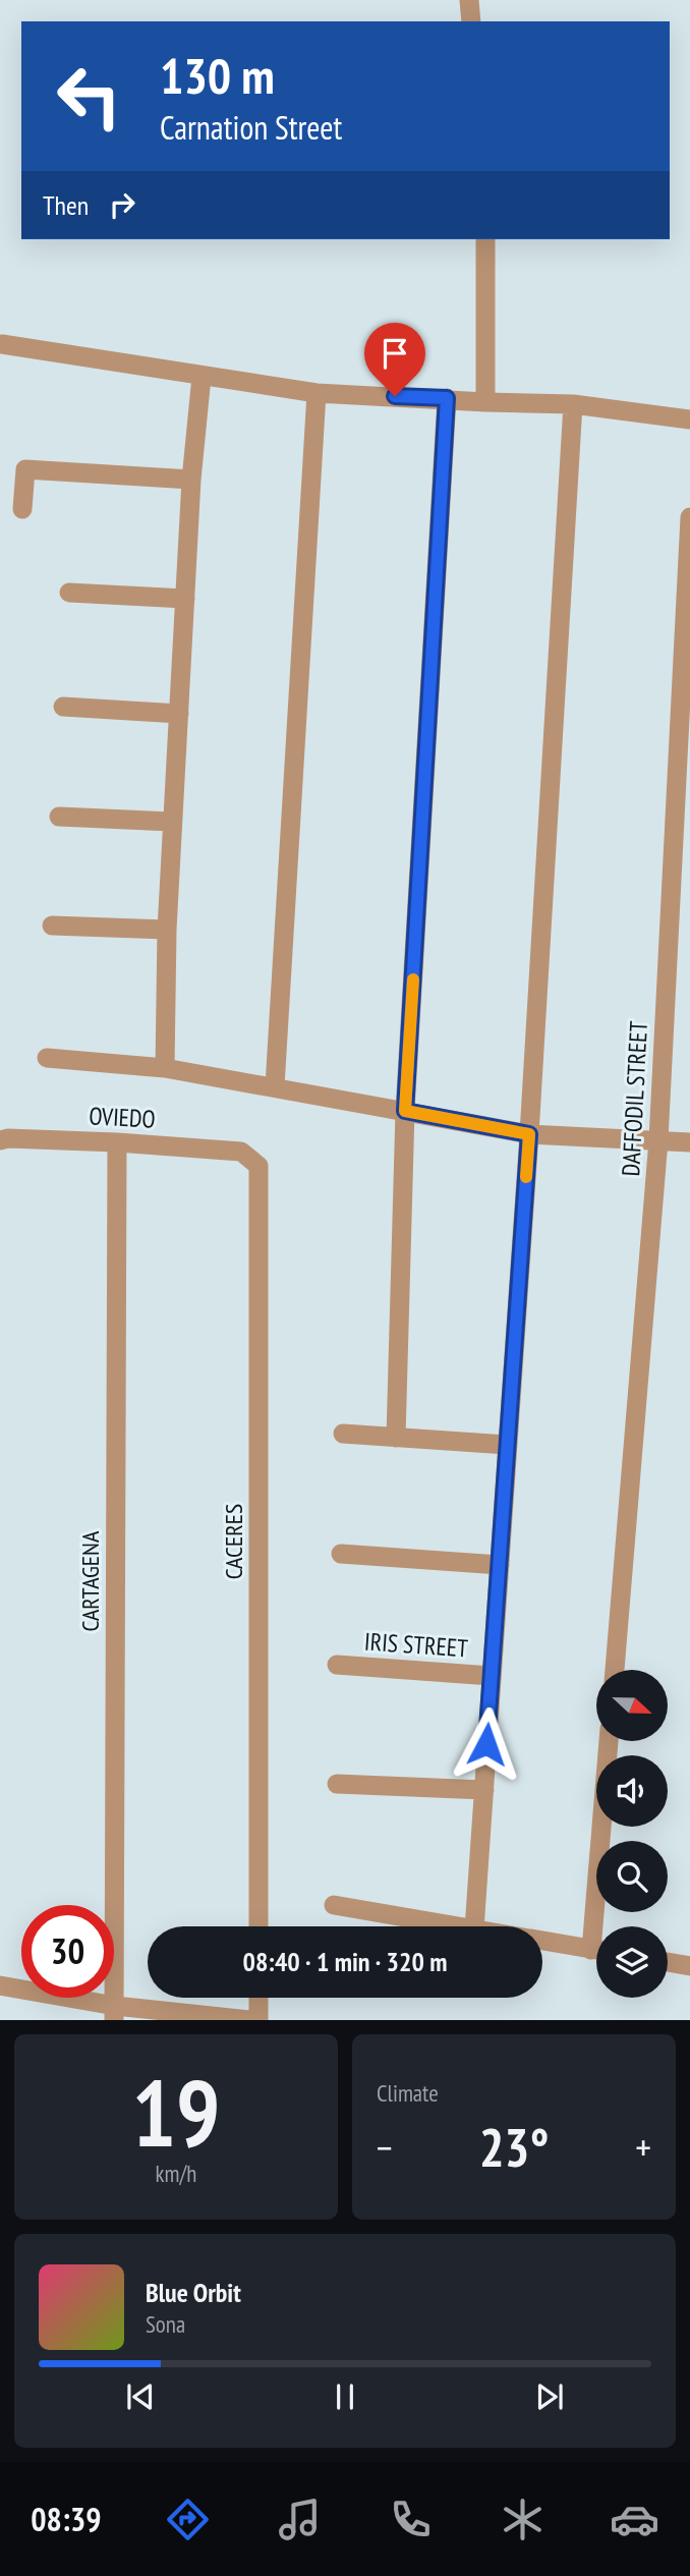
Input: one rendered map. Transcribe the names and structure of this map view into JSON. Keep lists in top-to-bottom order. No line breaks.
{"streets":{"street":["DAFFODIL STREET","OVIEDO","CACERES","CARTAGENA","IRIS STREET"]},"crossings":[["OVIEDO","CACERES"],["OVIEDO","CARTAGENA"]],"north":"right","page":{"turn":["130 m","Carnation Street"],"then":"Then","limit":"30","trip":"08:40 · 1 min · 320 m","tile":[["19","km/h"],"Climate"],"heat":["−","23°","+"],"song":["Blue Orbit","Sona"],"tabs":"08:39"}}
